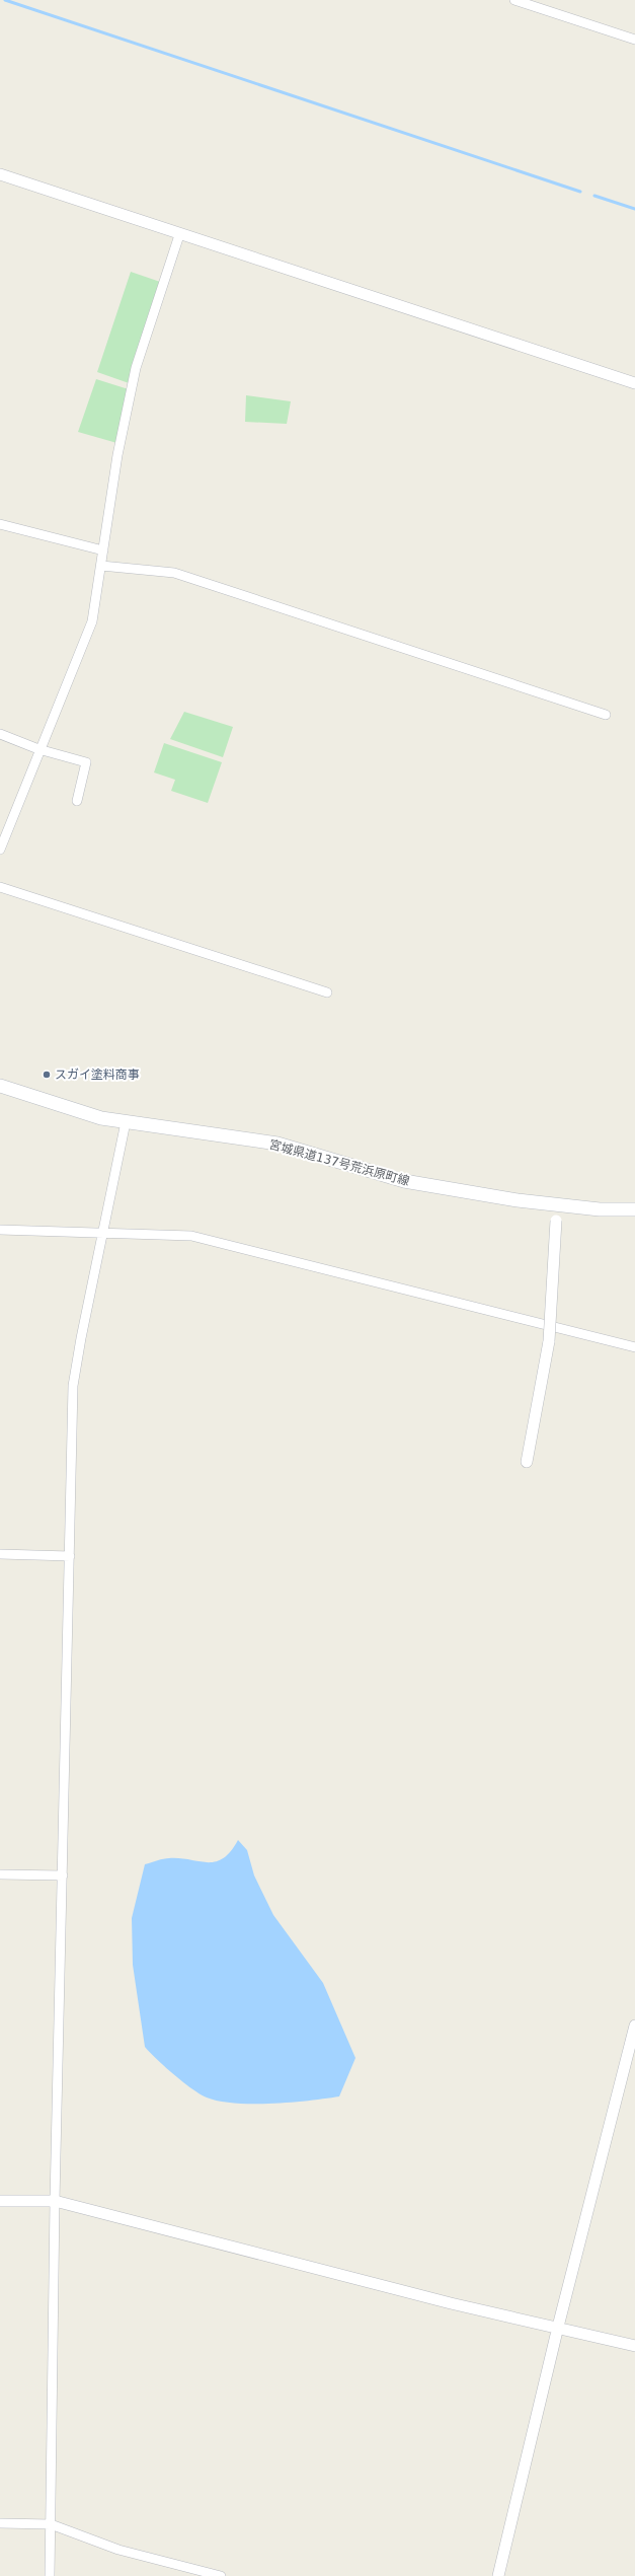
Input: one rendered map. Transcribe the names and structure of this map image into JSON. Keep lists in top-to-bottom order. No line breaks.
{"streets":{"main road":["宮城県道137号荒浜原町線"]},"places":["スガイ塗料商事"]}
